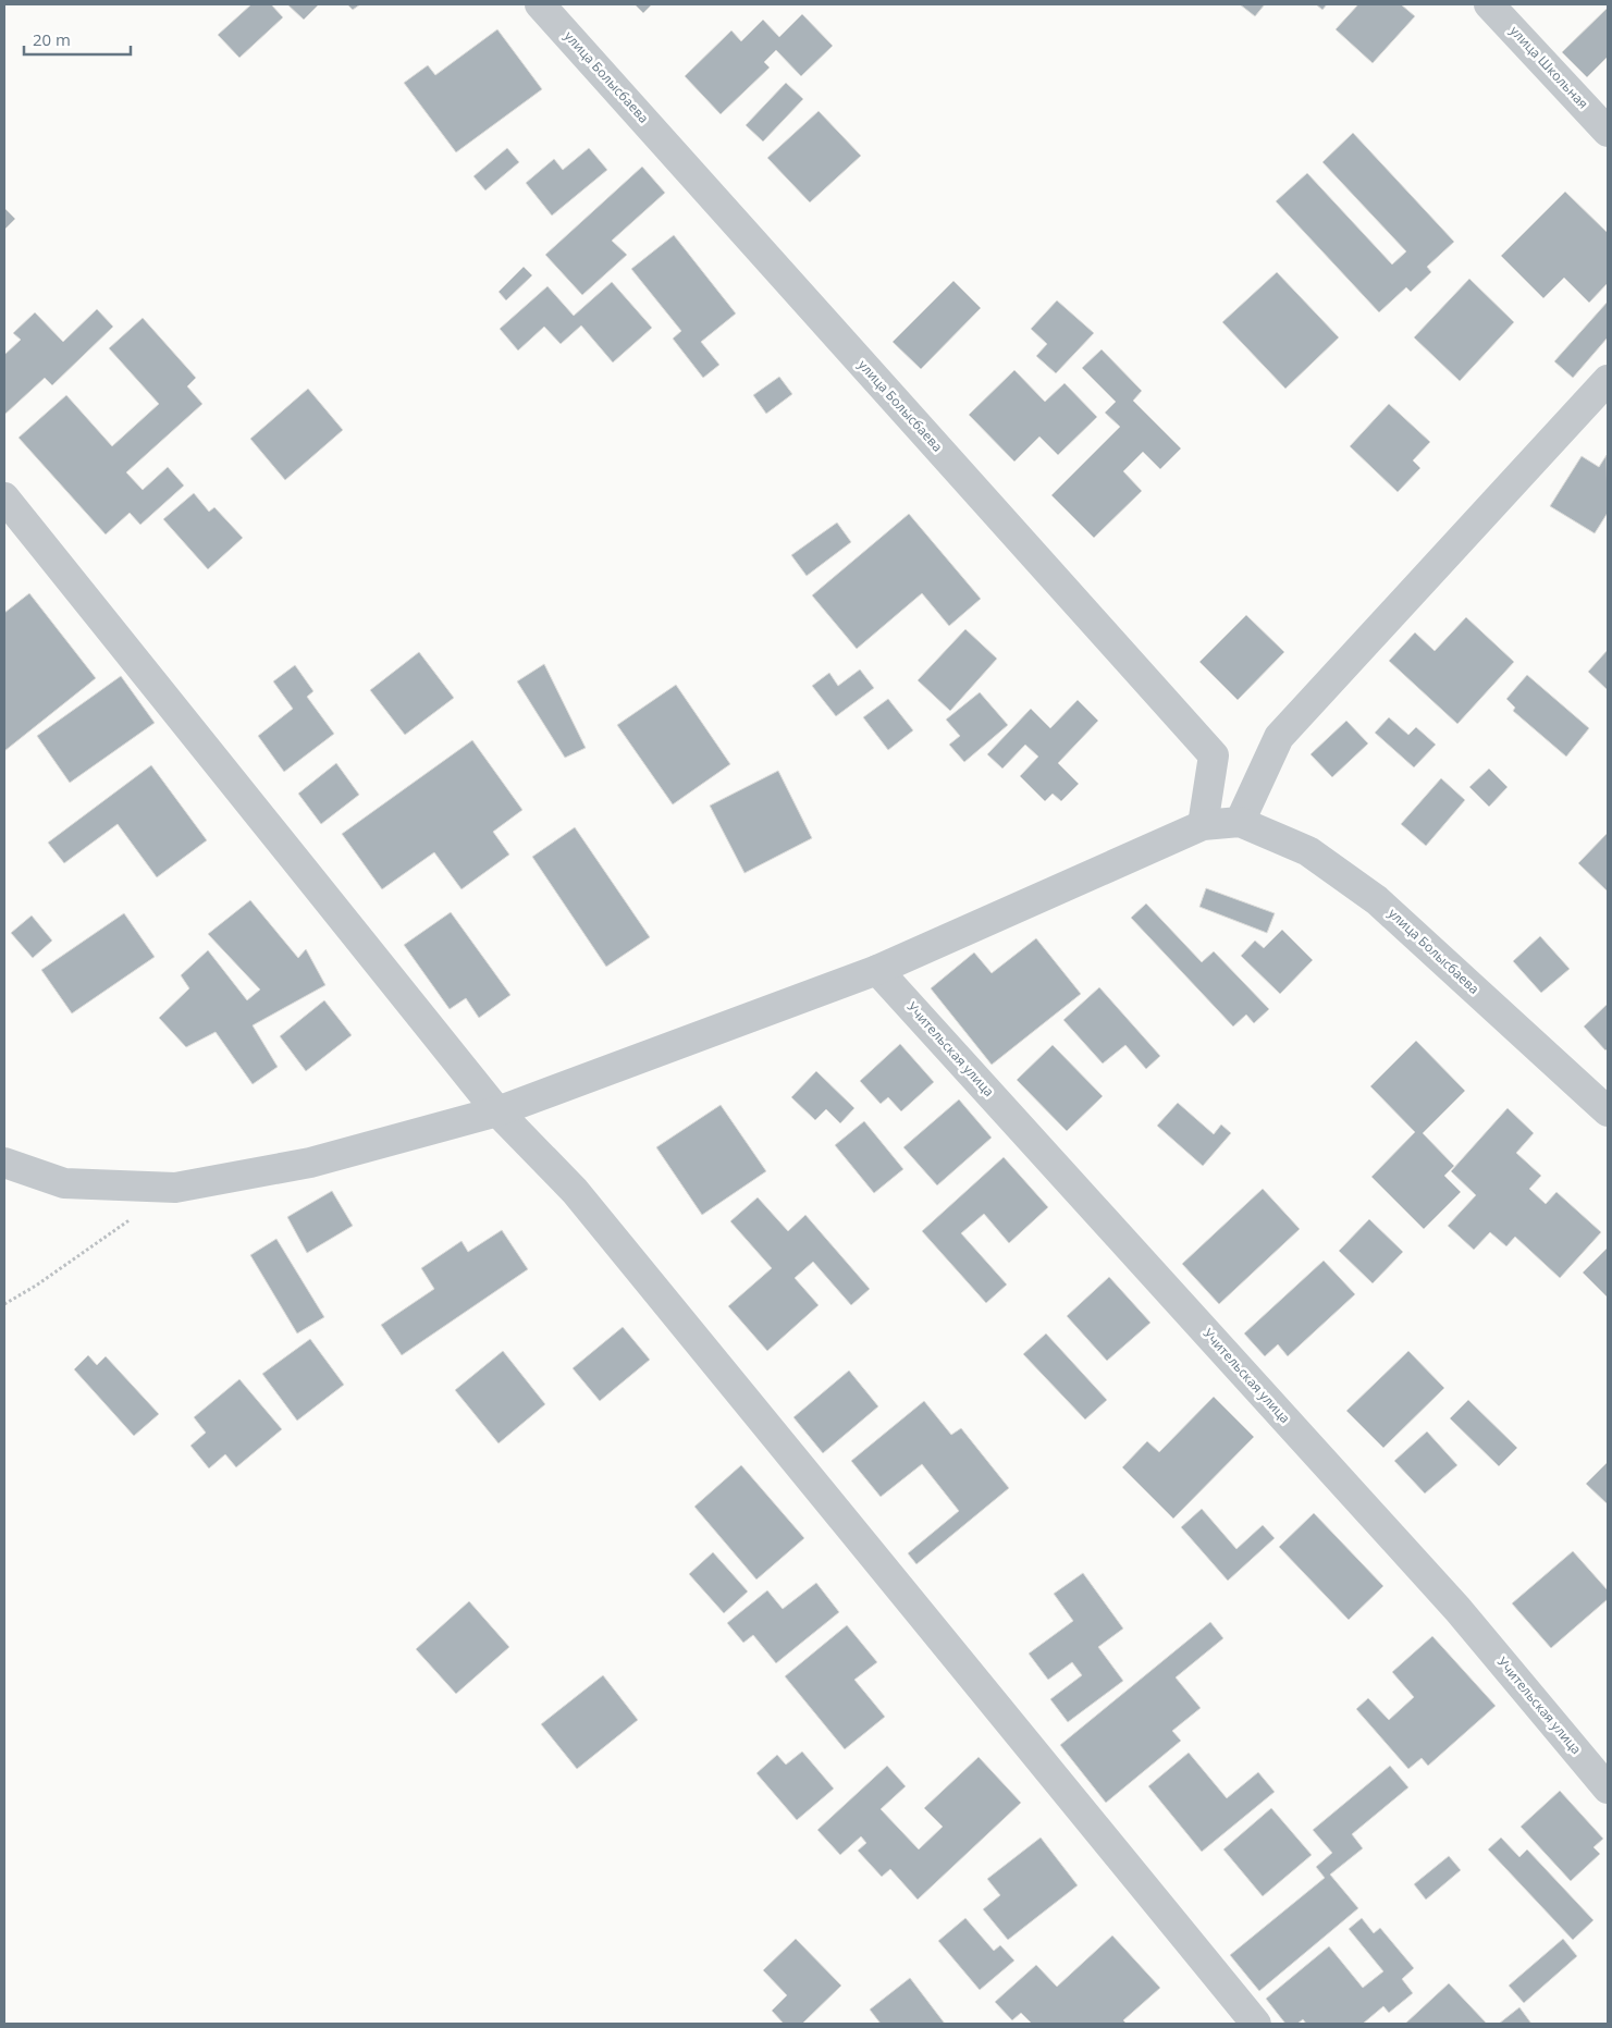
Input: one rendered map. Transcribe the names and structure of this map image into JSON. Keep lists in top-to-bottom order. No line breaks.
{"streets":{"street":["улица Школьная","улица Болысбаева","Учительская улица"]},"scale_bar":"20 m"}
